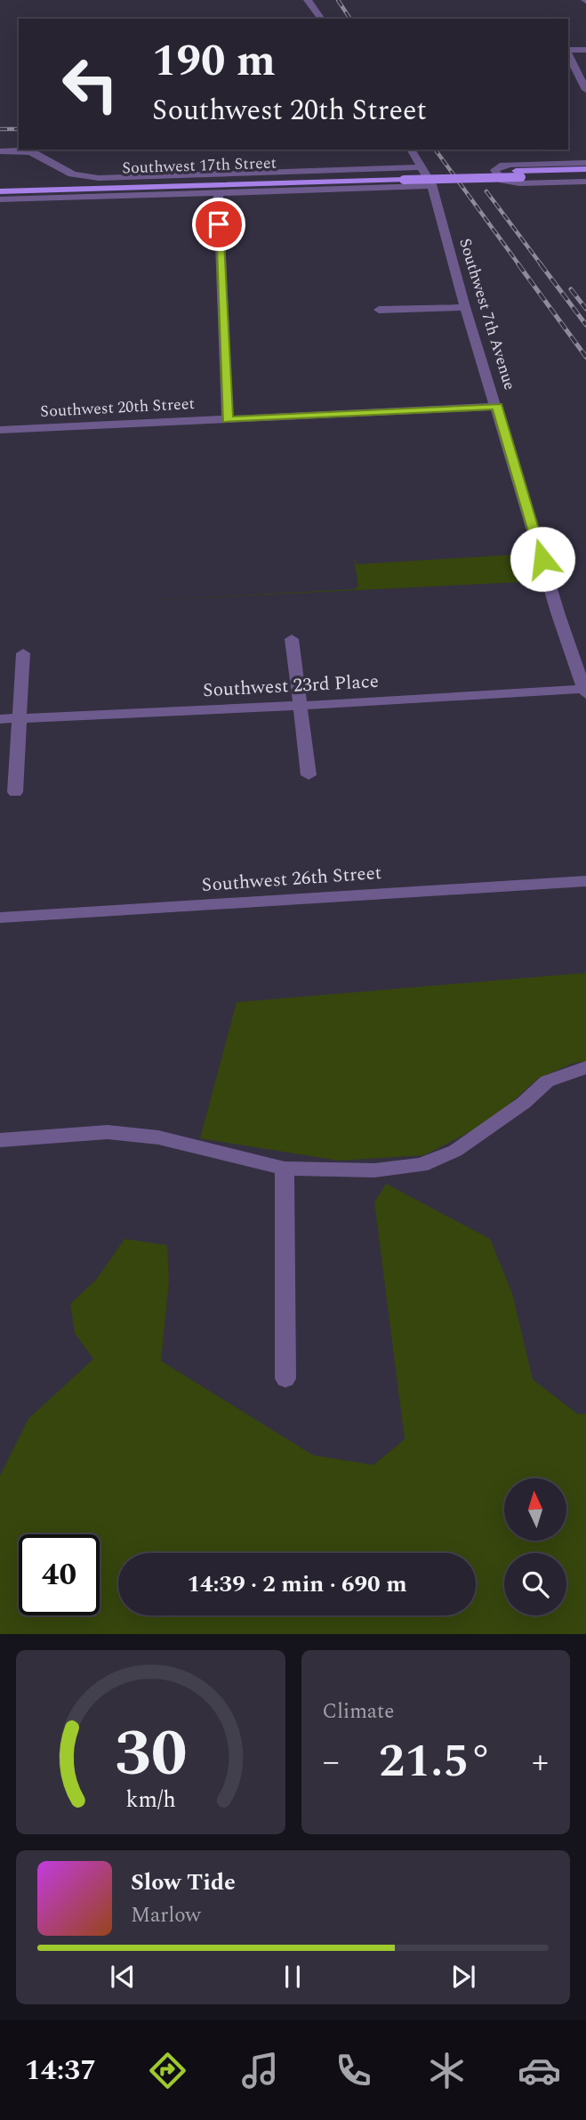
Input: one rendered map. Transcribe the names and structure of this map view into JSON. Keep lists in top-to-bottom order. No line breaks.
{"streets":{"main road":["Southwest 17th Street"],"street":["Southwest 7th Avenue","Southwest 20th Street","Southwest 23rd Place","Southwest 26th Street"]},"crossings":[["Southwest 7th Avenue","Southwest 20th Street"],["Southwest 7th Avenue","Southwest 23rd Place"]],"north":"top","page":{"turn":["190 m","Southwest 20th Street"],"limit":"40","trip":"14:39 · 2 min · 690 m","tile":"Climate","heat":["−","21.5°","+"],"song":["Slow Tide","Marlow"],"tabs":"14:37","gauge":["30","km/h"]}}
